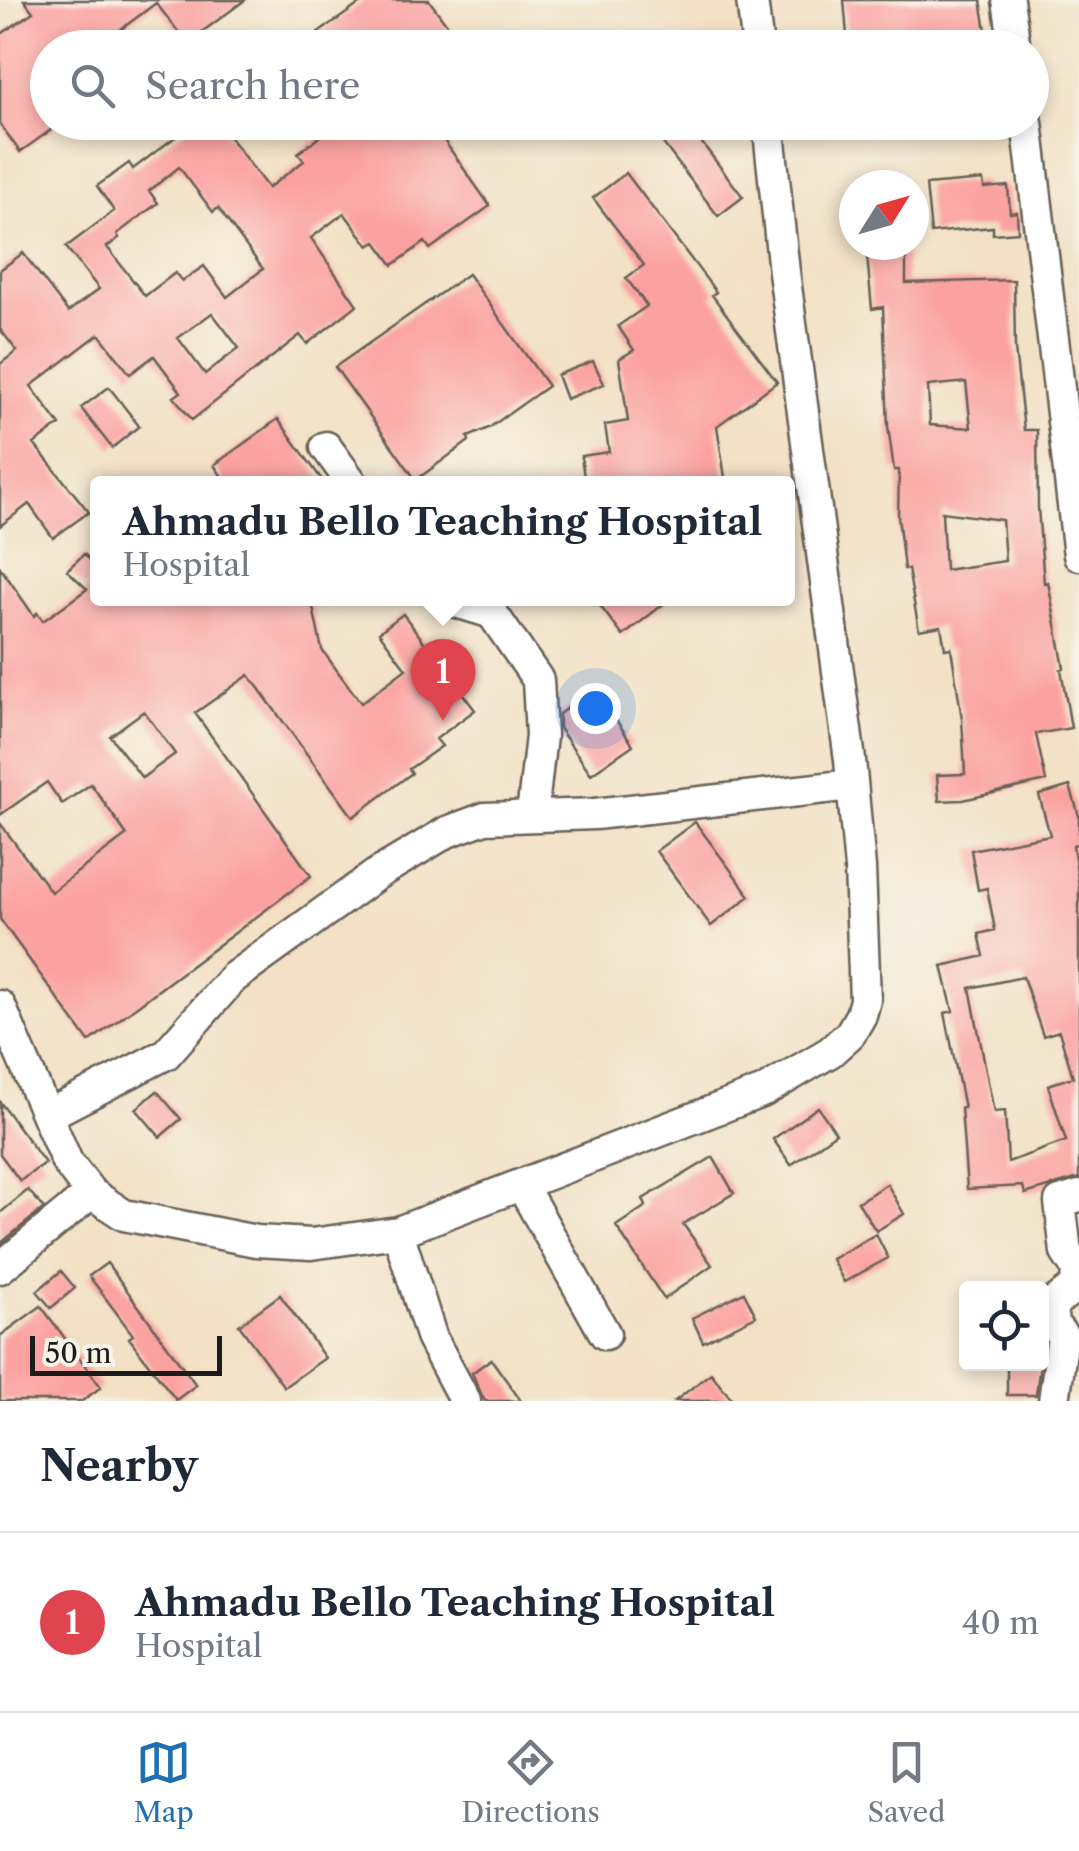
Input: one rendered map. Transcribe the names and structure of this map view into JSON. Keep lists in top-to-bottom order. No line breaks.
{"scale_bar":"50 m","north":"top right","page":{"search":"Search here","popup":["Ahmadu Bello Teaching Hospital","Hospital"],"pins":"1","scale":"50 m","heading":"Nearby","list":[{"mark":"1","name":"Ahmadu Bello Teaching Hospital","note":"Hospital","value":"40 m"}],"nav":["Map","Directions","Saved"]}}
